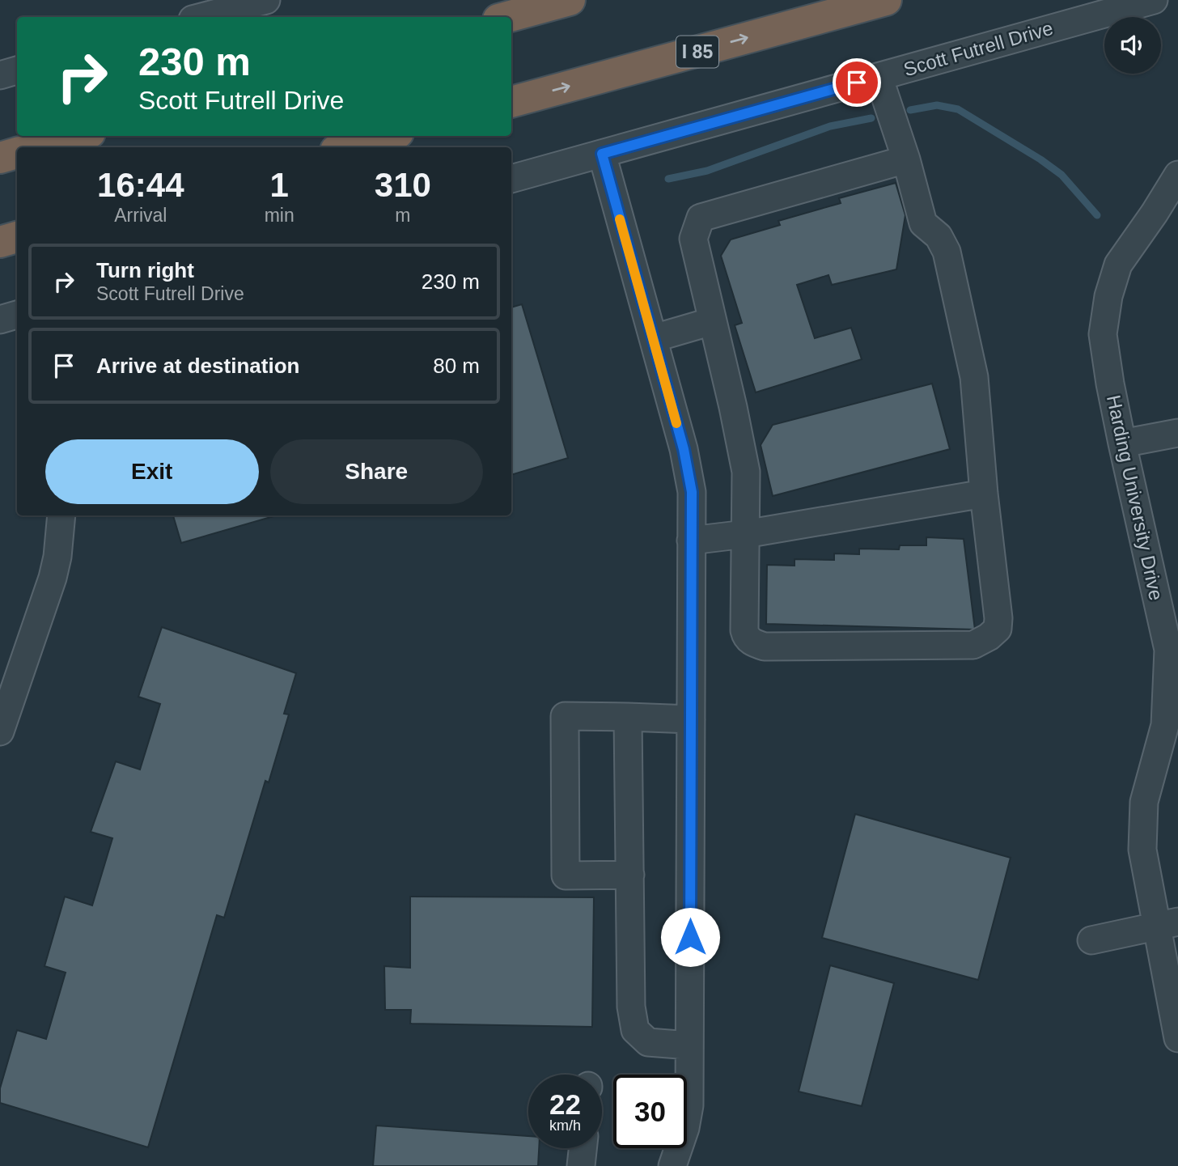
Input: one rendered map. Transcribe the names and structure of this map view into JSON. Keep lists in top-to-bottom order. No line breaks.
{"streets":{"highway":["I 85"],"street":["Scott Futrell Drive","Harding University Drive"]},"page":{"turn":["230 m","Scott Futrell Drive"],"eta":["16:44","Arrival","1","min","310","m"],"list":[{"name":"Turn right","note":"Scott Futrell Drive","value":"230 m"},{"name":"Arrive at destination","value":"80 m"}],"buttons":["Exit","Share"],"speed":"22 km/h","limit":"30"}}
